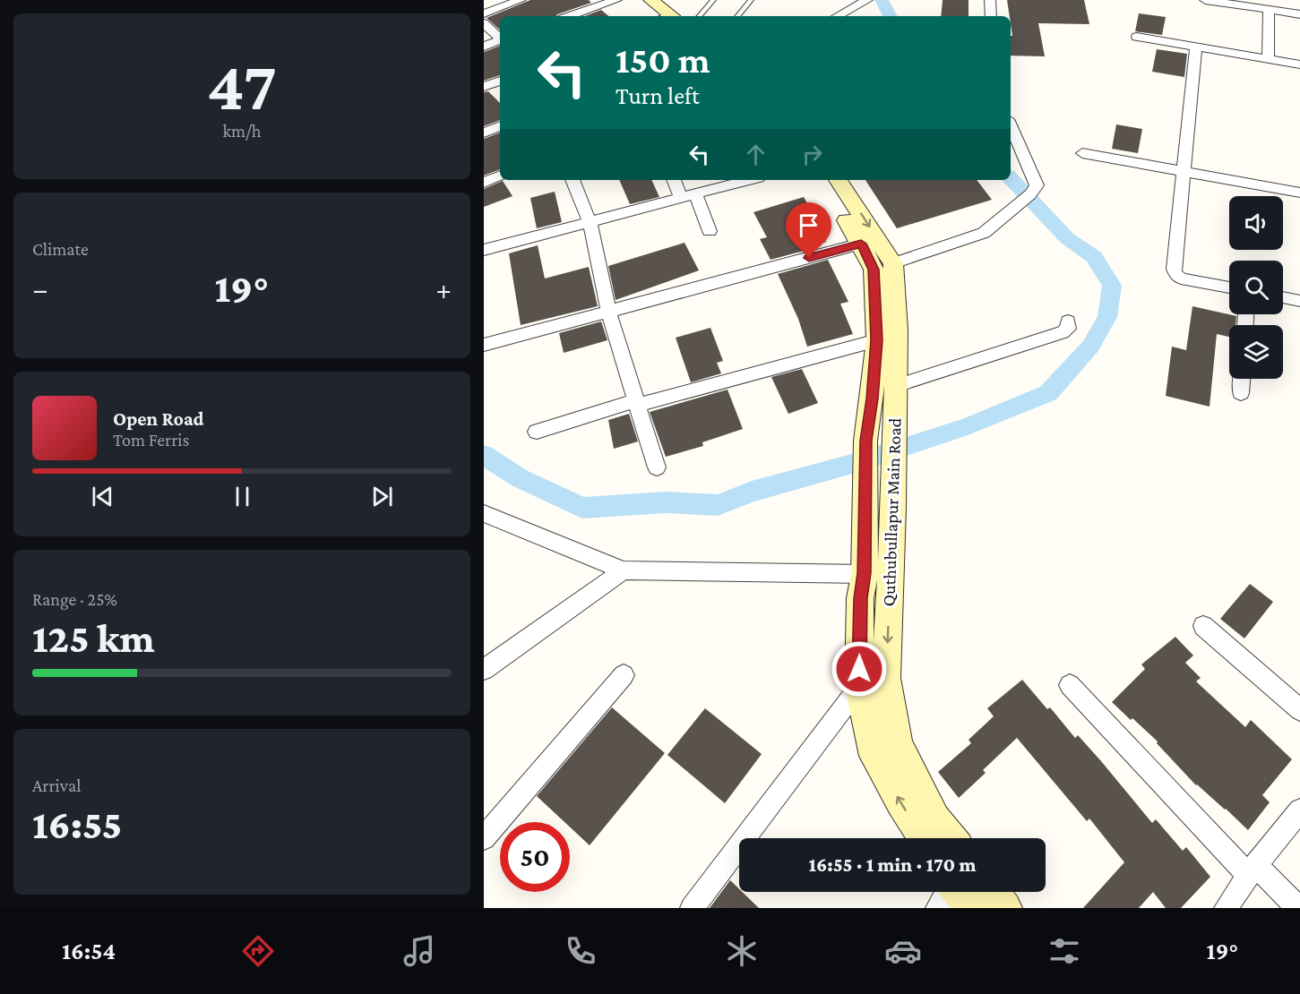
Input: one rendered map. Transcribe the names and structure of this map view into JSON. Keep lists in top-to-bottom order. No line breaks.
{"streets":{"main road":["Quthubullapur Main Road"]},"page":{"tile":[["47","km/h"],"Climate",["Range · 25%","125 km"],["Arrival","16:55"]],"turn":["150 m","Turn left"],"heat":["−","19°","+"],"song":["Open Road","Tom Ferris"],"limit":"50","trip":"16:55 · 1 min · 170 m","tabs":["16:54","19°"]}}
